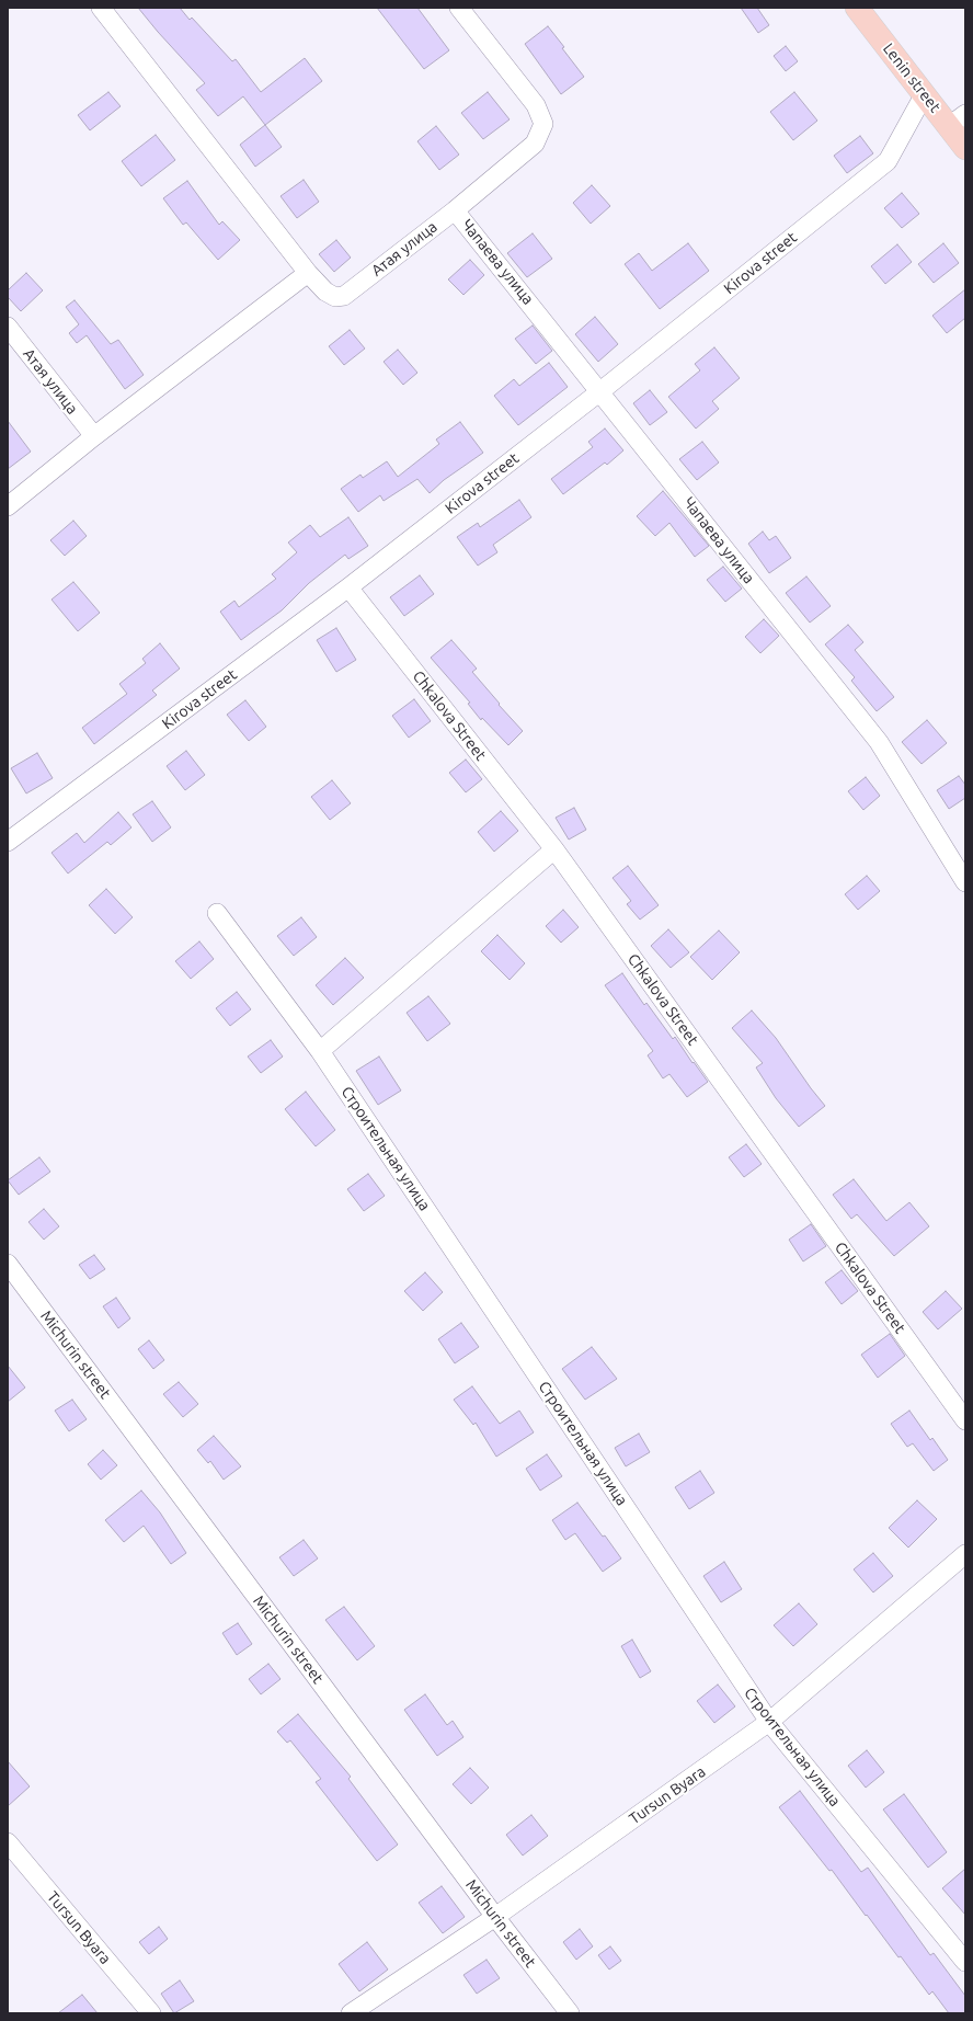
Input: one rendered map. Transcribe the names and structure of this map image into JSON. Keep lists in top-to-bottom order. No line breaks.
{"streets":{"main road":["Lenin street"],"street":["Атая улица","Чапаева улица","Kirova street","Chkalova Street","Строительная улица","Michurin street","Tursun Byara"]},"crossings":[["Lenin street","Kirova street"],["Атая улица","Чапаева улица"],["Чапаева улица","Kirova street"],["Kirova street","Chkalova Street"],["Строительная улица","Tursun Byara"],["Michurin street","Tursun Byara"]]}
